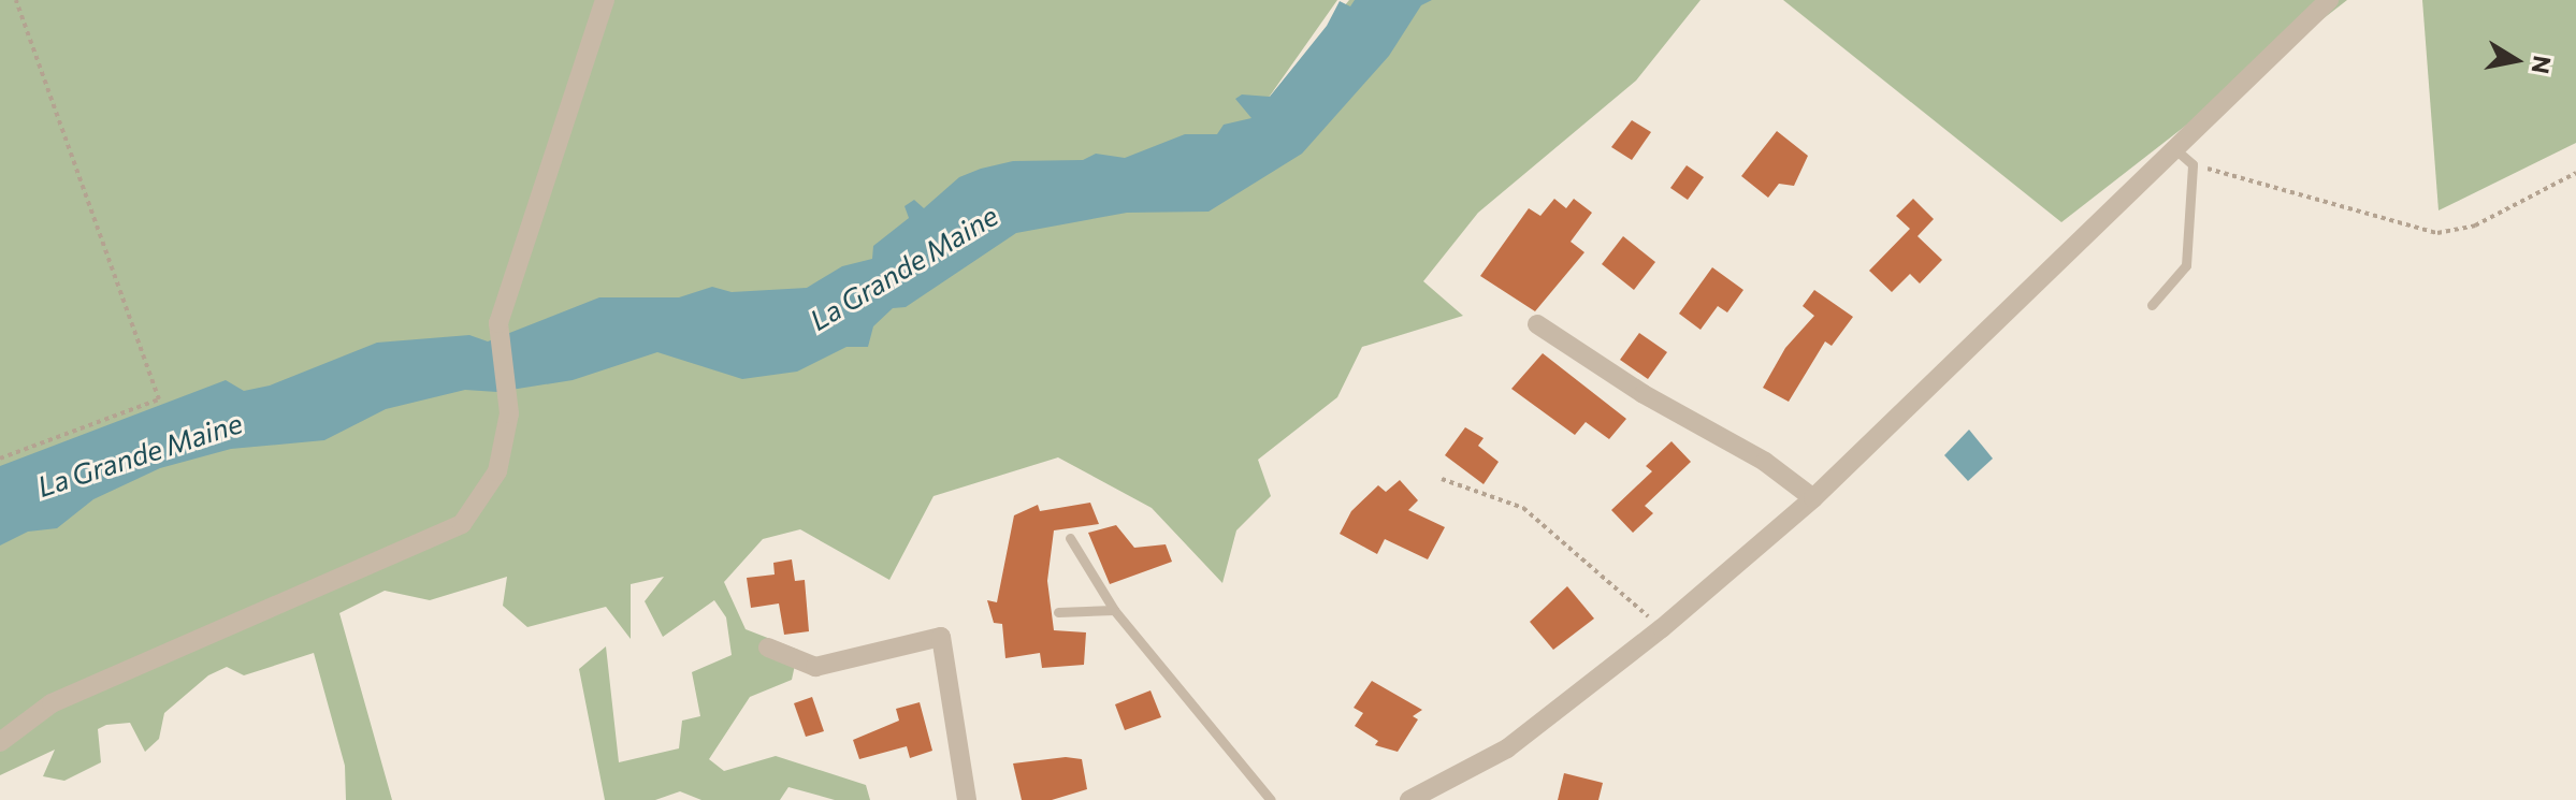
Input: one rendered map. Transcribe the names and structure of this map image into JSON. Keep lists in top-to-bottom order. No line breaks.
{"water":["La Grande Maine"],"north":"right"}
